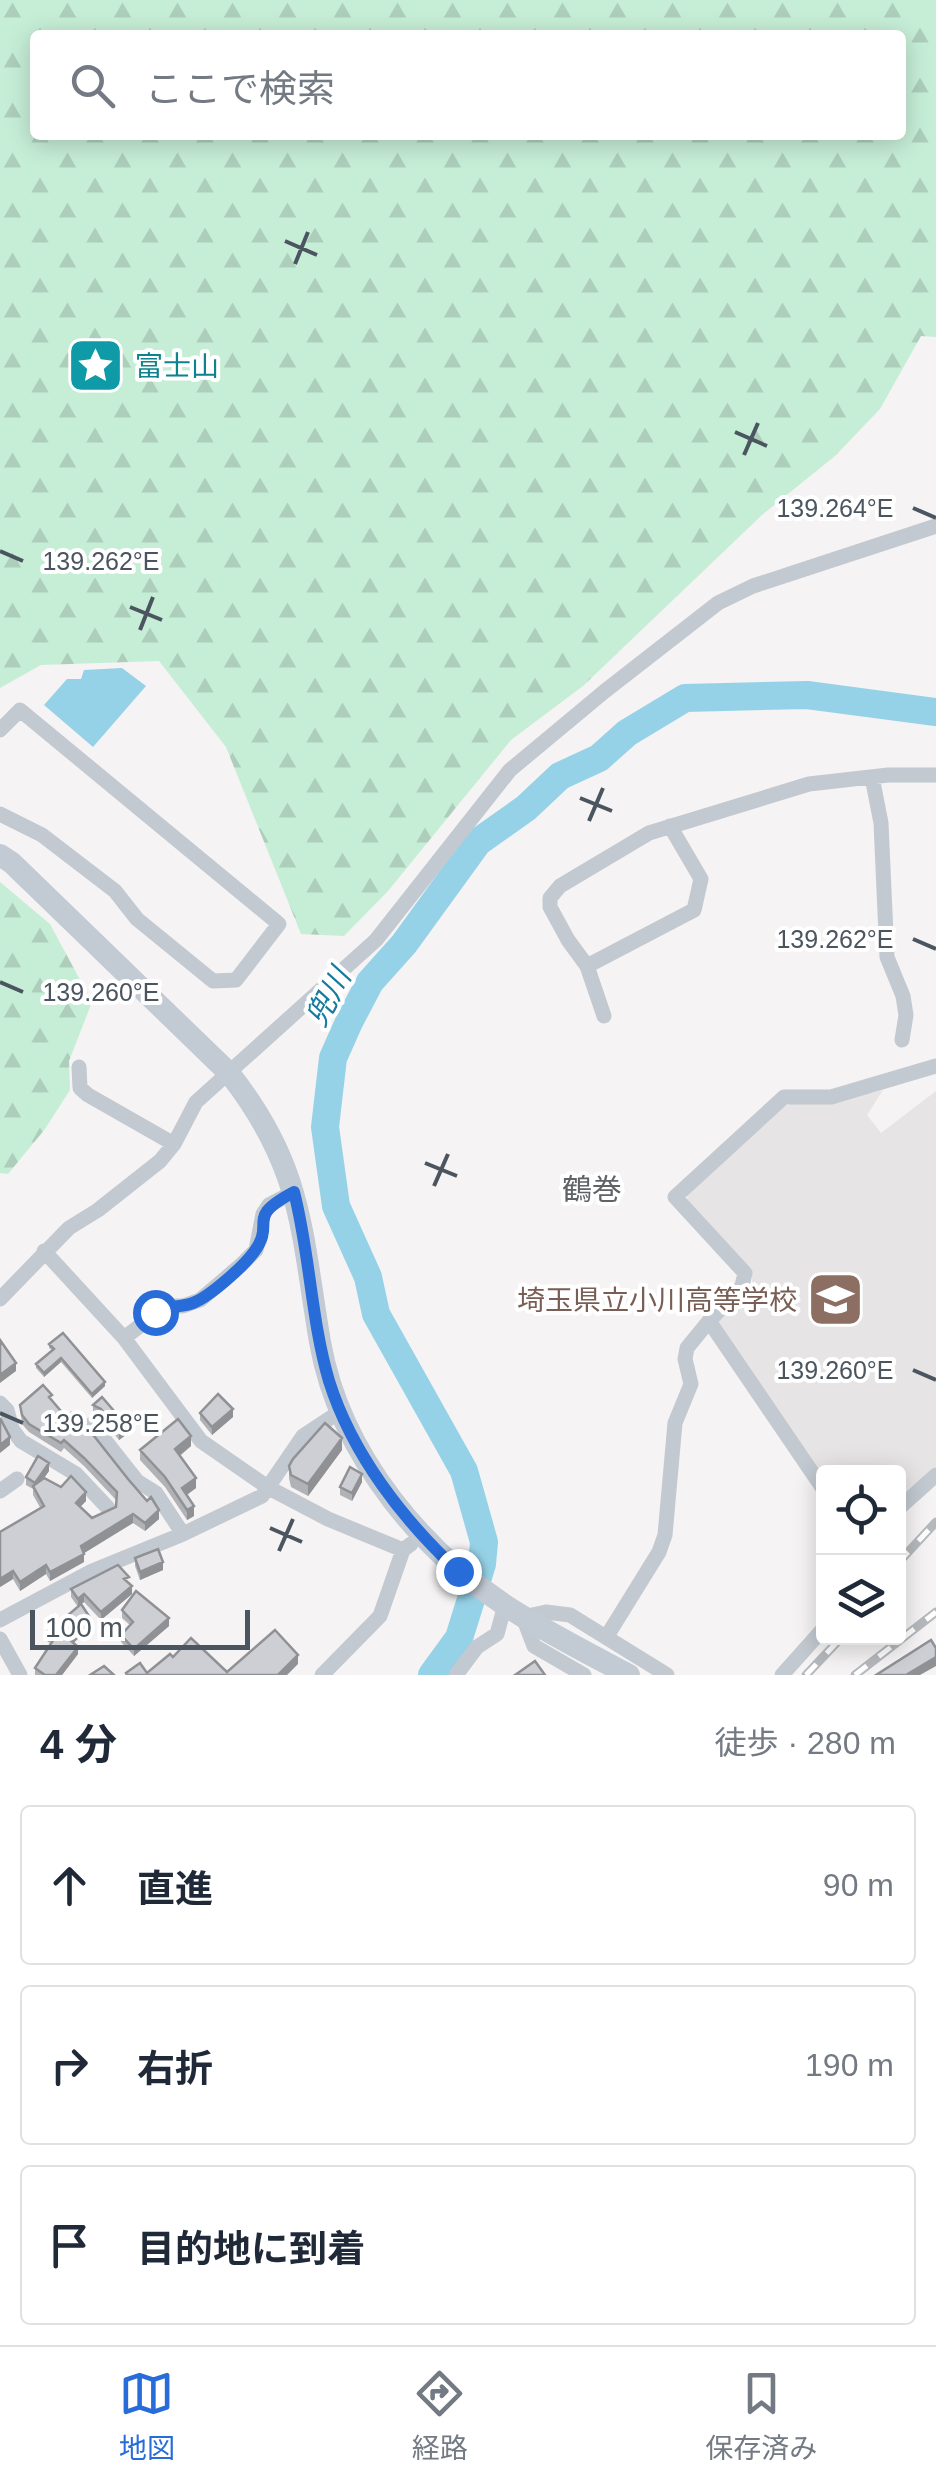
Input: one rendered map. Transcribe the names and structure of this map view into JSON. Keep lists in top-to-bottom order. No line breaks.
{"districts":["鶴巻"],"water":["兜川"],"places":{"place":["富士山"],"school or university":["埼玉県立小川高等学校"]},"scale_bar":"100 m","page":{"search":"ここで検索","scale":"100 m","heading":["4 分","徒歩 · 280 m"],"list":[["直進","90 m"],["右折","190 m"],"目的地に到着"],"nav":["地図","経路","保存済み"]},"coordinates":["139.264°E","139.262°E","139.260°E","139.258°E"]}
